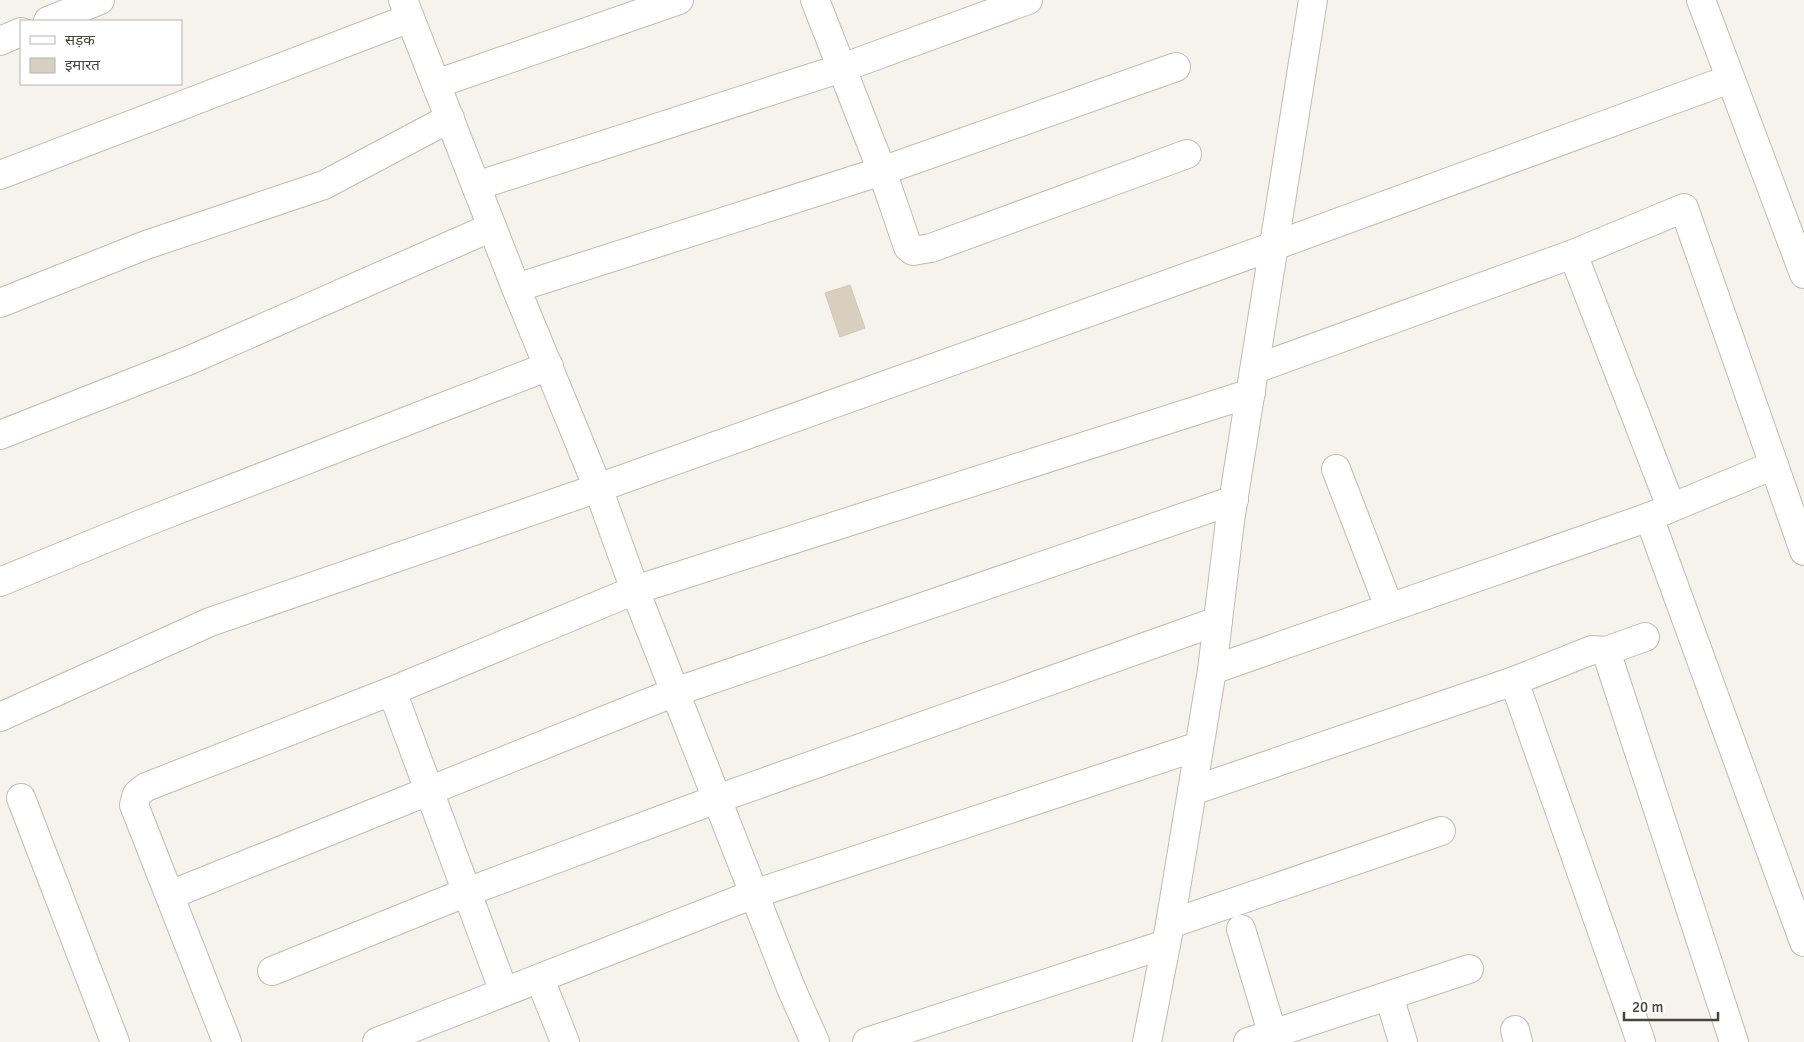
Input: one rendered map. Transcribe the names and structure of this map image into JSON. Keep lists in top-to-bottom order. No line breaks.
{"legend":["सड़क","इमारत"],"scale_bar":"20 m"}
